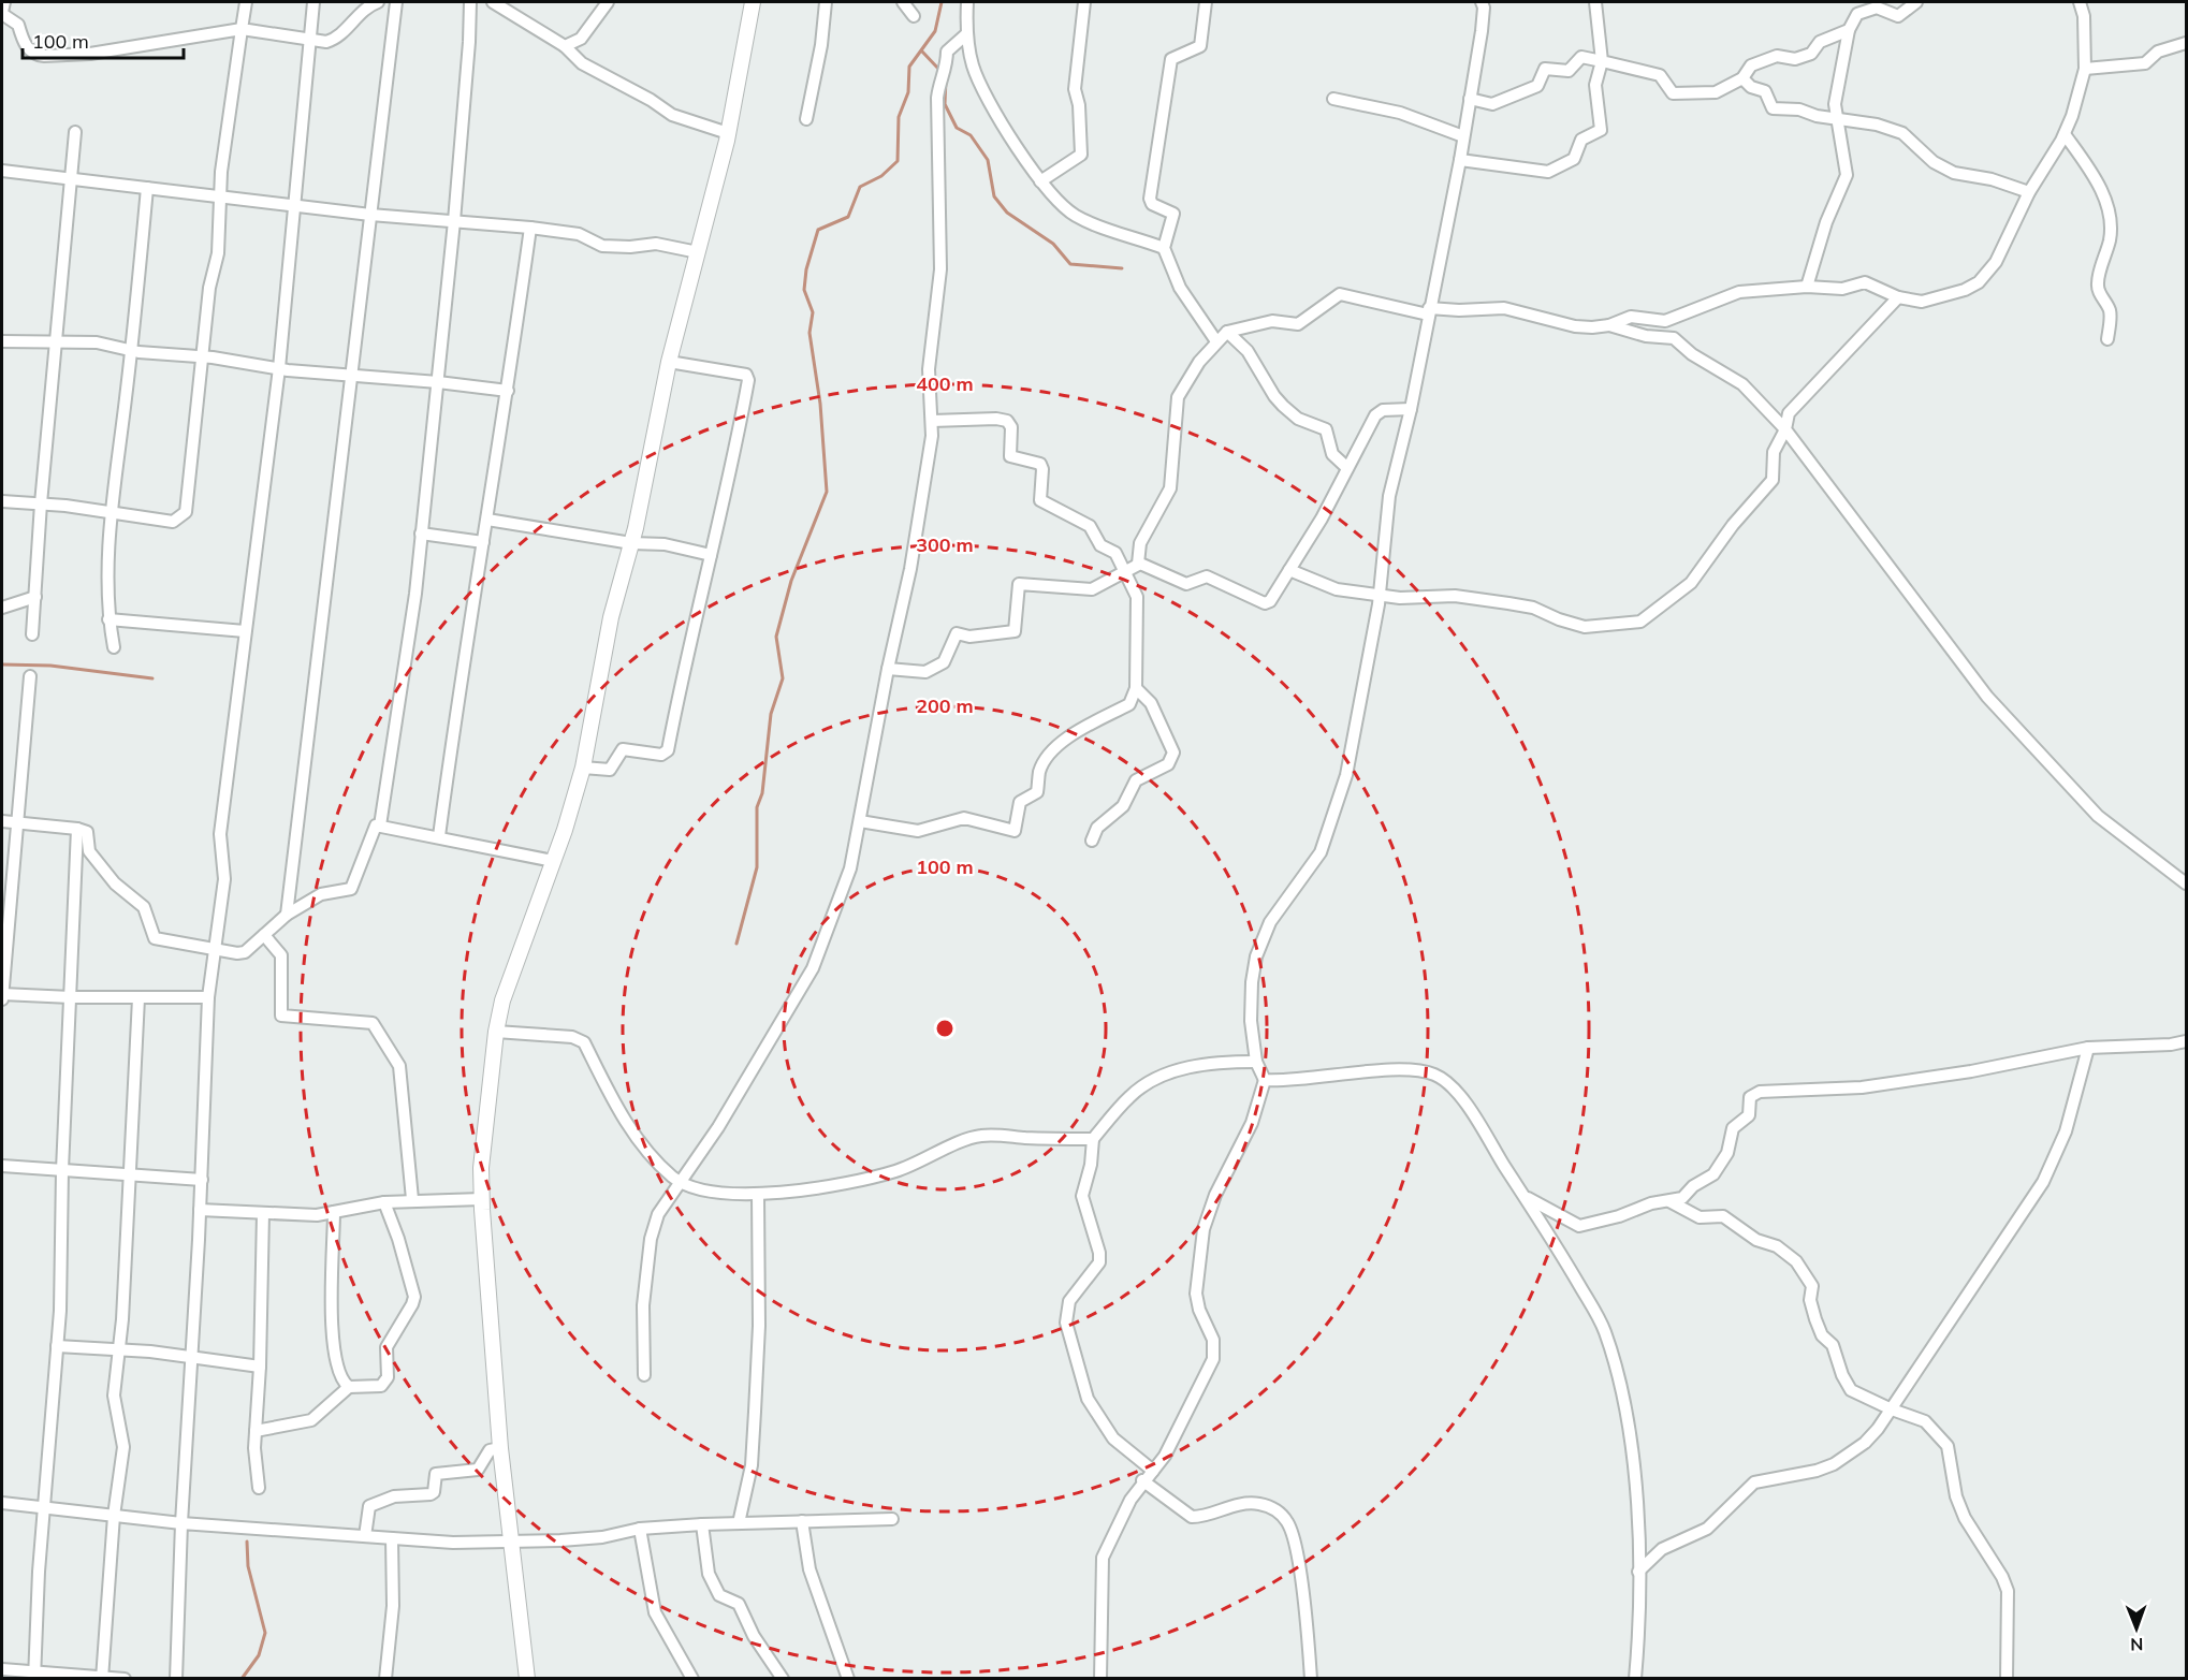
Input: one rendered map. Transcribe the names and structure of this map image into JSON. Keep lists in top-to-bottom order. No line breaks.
{"scale_bar":"100 m","north":"bottom","rings":["400 m","300 m","200 m","100 m"]}
